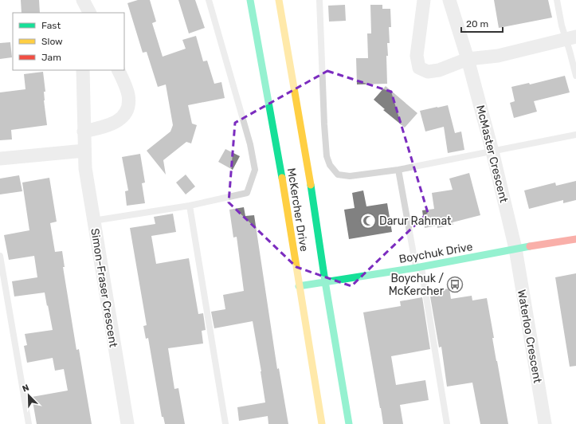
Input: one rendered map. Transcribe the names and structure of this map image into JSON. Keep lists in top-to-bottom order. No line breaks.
{"streets":{"main road":["McKercher Drive","Boychuk Drive"],"street":["McMaster Crescent","Simon-Fraser Crescent","Waterloo Crescent"]},"crossings":[["McMaster Crescent","Boychuk Drive"],["McMaster Crescent","Waterloo Crescent"],["McKercher Drive","Boychuk Drive"],["Boychuk Drive","Waterloo Crescent"]],"places":{"mosque":["Darur Rahmat"],"bus stop":["Boychuk / McKercher"]},"legend":["Fast","Slow","Jam"],"scale_bar":"20 m","north":"top left"}
